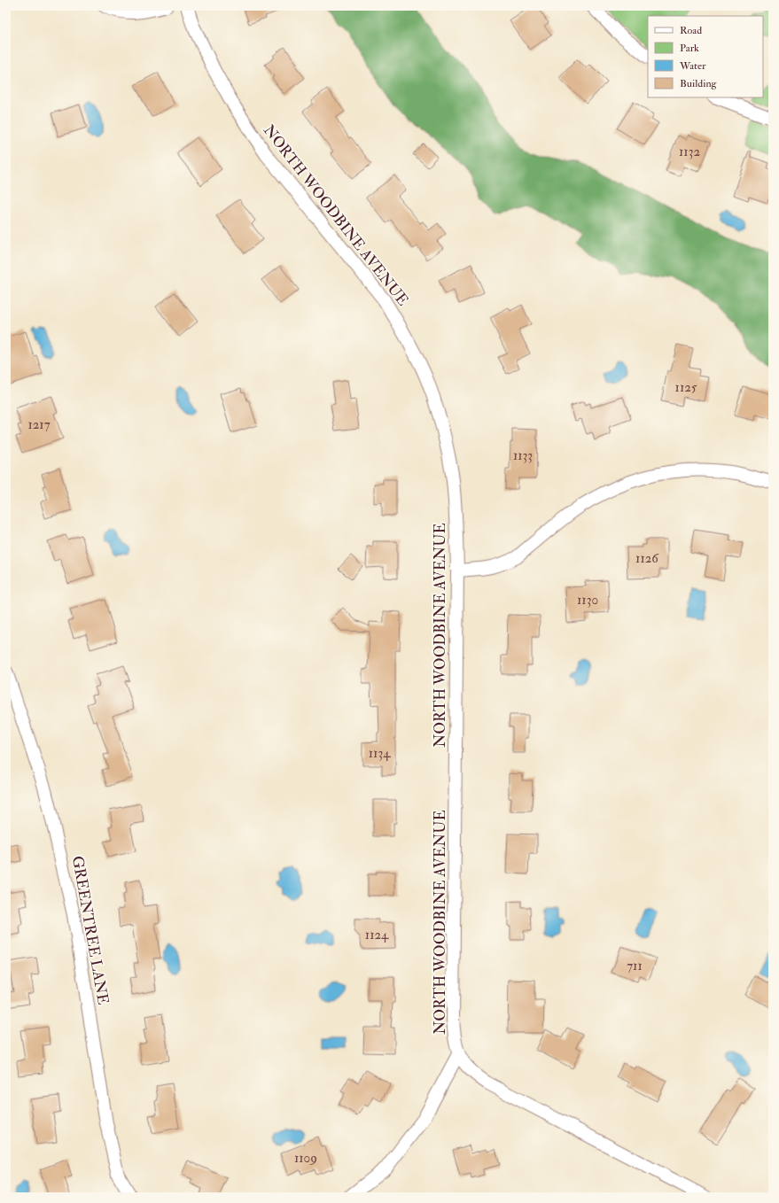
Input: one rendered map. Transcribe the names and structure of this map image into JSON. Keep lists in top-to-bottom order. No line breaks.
{"streets":{"street":["NORTH WOODBINE AVENUE","GREENTREE LANE"]},"house_numbers":["1132","1125","1217","1133","1126","1130","1134","1124","711","1109"],"legend":["Road","Park","Water","Building"]}
